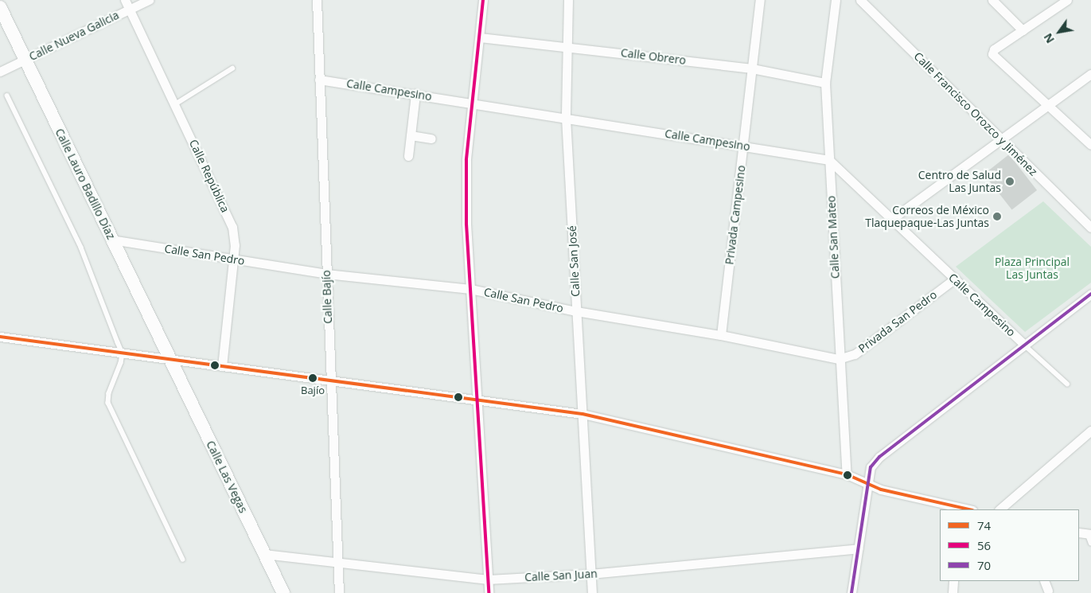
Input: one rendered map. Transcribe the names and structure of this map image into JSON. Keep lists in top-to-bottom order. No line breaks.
{"streets":{"street":["Calle Nueva Galicia","Calle Obrero","Calle Campesino","Calle Francisco Orozco y Jiménez","Calle República","Calle Lauro Badillo Díaz","Privada Campesino","Calle San Mateo","Calle San Pedro","Calle San José","Calle Bajío","Privada San Pedro","Calle Las Vegas","Calle San Juan"]},"crossings":[["Calle Nueva Galicia","Calle República"],["Calle Nueva Galicia","Calle Lauro Badillo Díaz"],["Calle Obrero","Privada Campesino"],["Calle Obrero","Calle San Mateo"],["Calle Obrero","Calle San José"],["Calle Campesino","Privada Campesino"],["Calle Campesino","Calle San Mateo"],["Calle Campesino","Calle San José"],["Calle Campesino","Calle Bajío"],["Calle Campesino","Privada San Pedro"],["Calle República","Calle San Pedro"],["Calle Lauro Badillo Díaz","Calle San Pedro"],["Calle Lauro Badillo Díaz","Calle Las Vegas"],["Privada Campesino","Calle San Pedro"],["Calle San Mateo","Calle San Pedro"],["Calle San Mateo","Privada San Pedro"],["Calle San Pedro","Calle San José"],["Calle San Pedro","Calle Bajío"],["Calle San Pedro","Privada San Pedro"],["Calle San José","Calle San Juan"],["Calle Bajío","Calle San Juan"],["Calle Las Vegas","Calle San Juan"]],"parks":["Plaza Principal Las Juntas"],"places":["Centro de Salud Las Juntas","Correos de México Tlaquepaque-Las Juntas","Bajío"],"lines":["transit line 56","transit line 70","transit line 74"],"legend":["74","56","70"],"north":"bottom left"}
